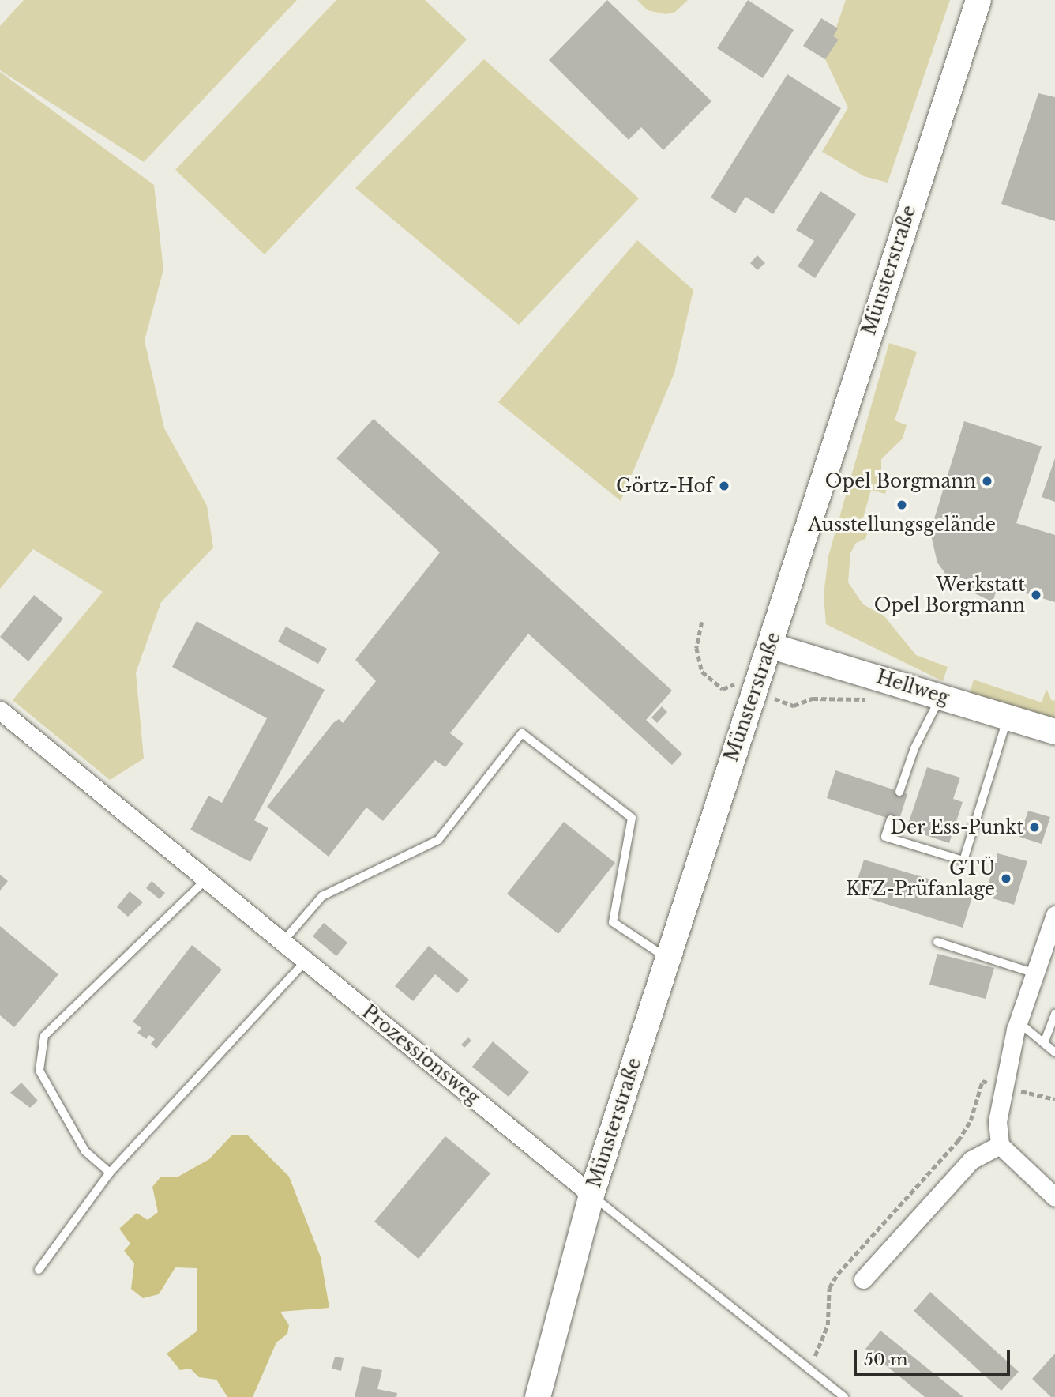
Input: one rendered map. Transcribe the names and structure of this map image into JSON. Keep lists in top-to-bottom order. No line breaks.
{"streets":{"main road":["Münsterstraße","Hellweg"],"street":["Prozessionsweg"]},"crossings":[["Münsterstraße","Hellweg"],["Münsterstraße","Prozessionsweg"]],"places":["Opel Borgmann","Görtz-Hof","Ausstellungsgelände","Werkstatt Opel Borgmann","Der Ess-Punkt","GTÜ KFZ-Prüfanlage"],"scale_bar":"50 m"}
